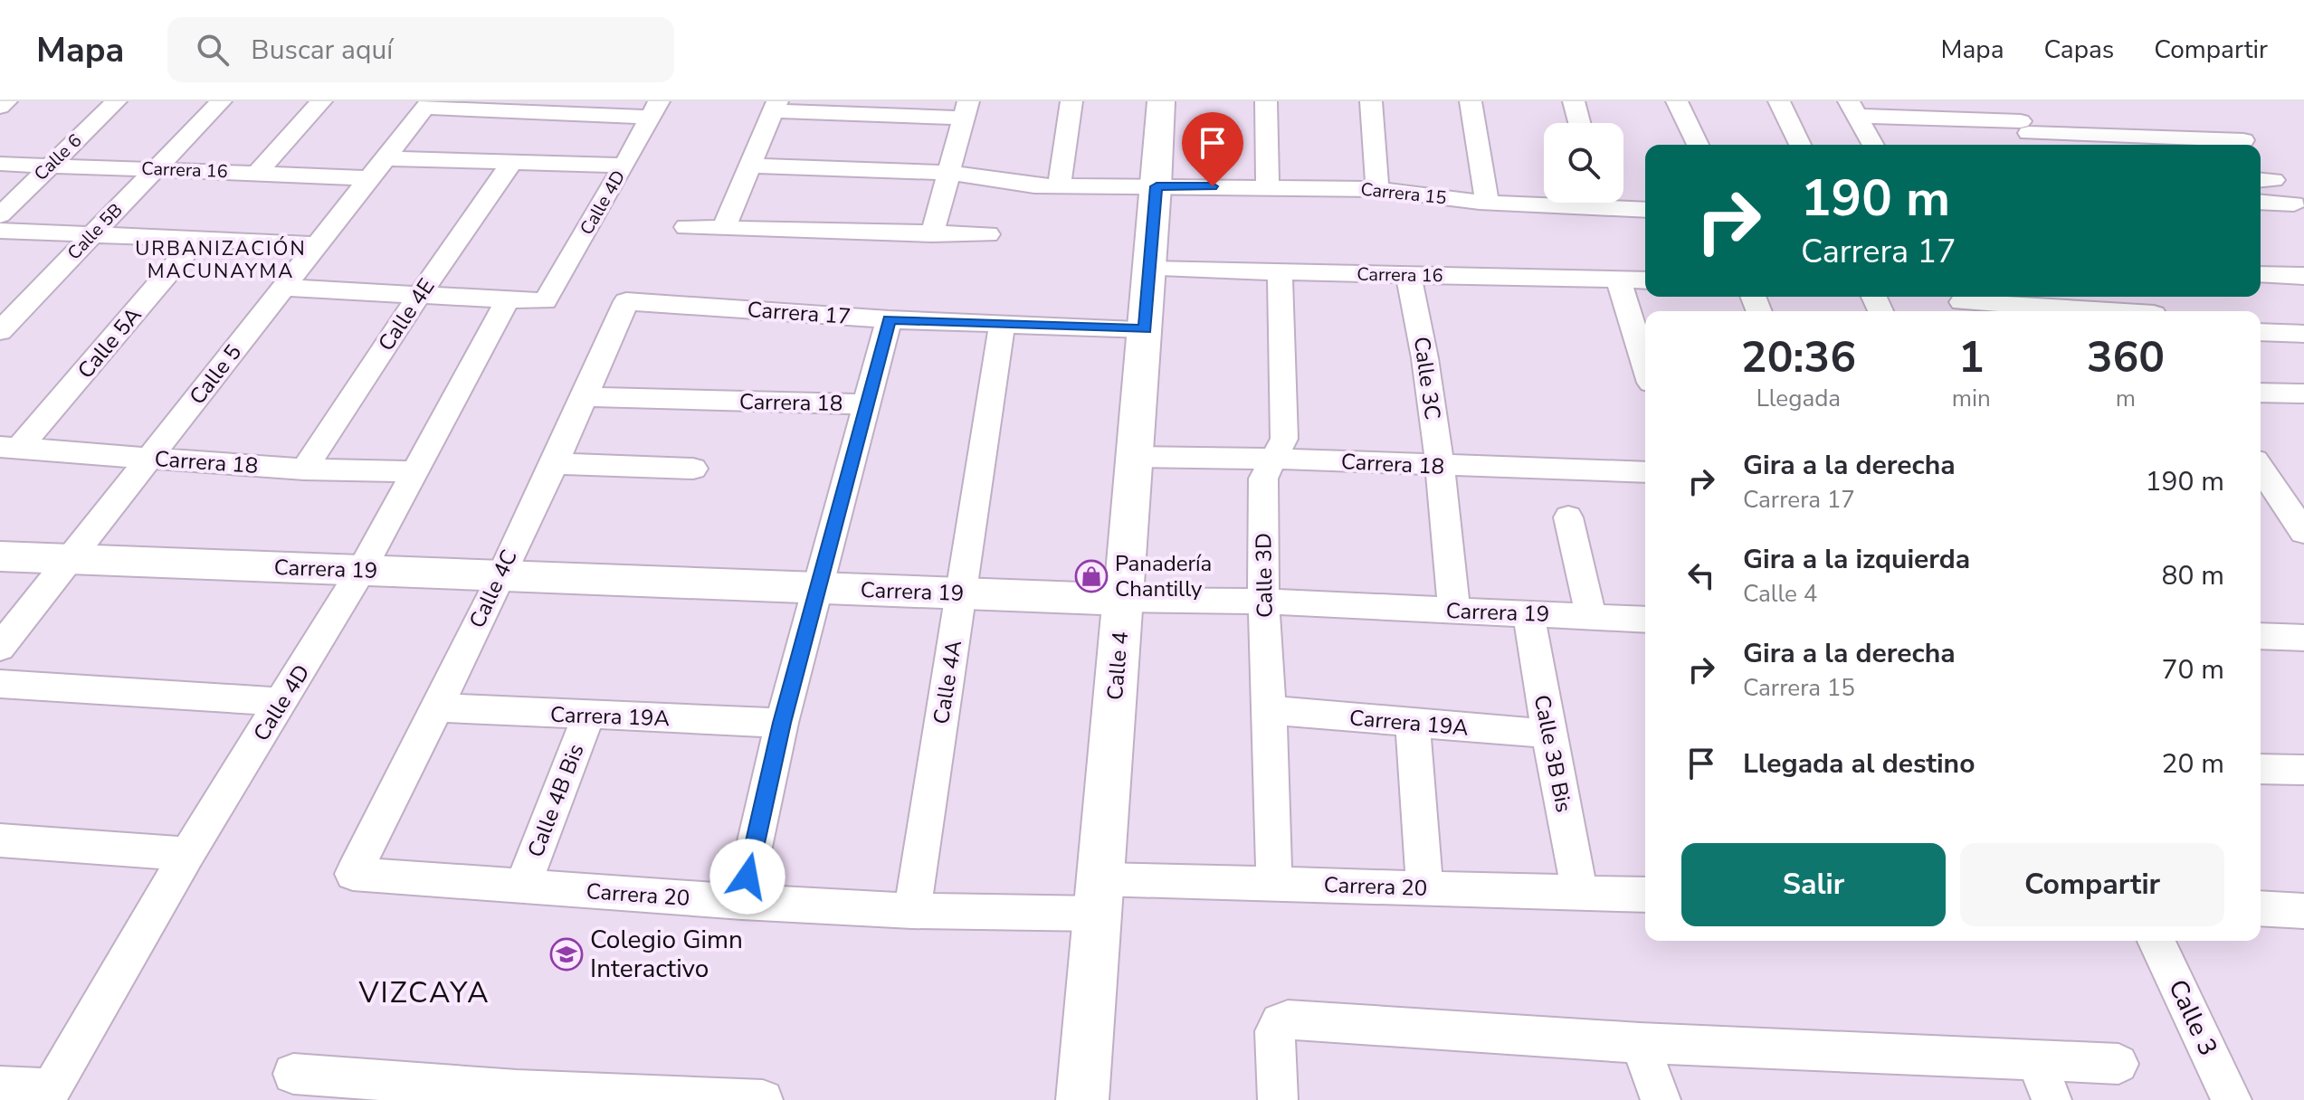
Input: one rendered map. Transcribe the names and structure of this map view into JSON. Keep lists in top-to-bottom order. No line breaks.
{"streets":{"street":["Calle 6","Carrera 16","Carrera 15","Calle 4D","Calle 5B","Carrera 17","Calle 4E","Calle 5A","Calle 5","Calle 3C","Carrera 18","Carrera 19","Calle 3D","Calle 4C","Calle 4","Calle 4A","Carrera 19A","Calle 3B Bis","Calle 4B Bis","Carrera 20","Calle 3"]},"crossings":[["Calle 6","Carrera 16"],["Carrera 16","Calle 4D"],["Carrera 16","Calle 5B"],["Carrera 16","Calle 4E"],["Carrera 16","Calle 5"],["Carrera 16","Calle 3C"],["Carrera 16","Calle 3D"],["Carrera 16","Calle 4"],["Carrera 15","Calle 4"],["Calle 4D","Carrera 18"],["Calle 4D","Carrera 19"],["Carrera 17","Calle 4C"],["Carrera 17","Calle 4"],["Carrera 17","Calle 4A"],["Calle 4E","Carrera 18"],["Calle 5A","Carrera 18"],["Calle 5","Carrera 18"],["Calle 5","Carrera 19"],["Calle 3C","Carrera 18"],["Calle 3C","Carrera 19"],["Carrera 18","Calle 3D"],["Carrera 18","Calle 4C"],["Carrera 18","Calle 4"],["Carrera 19","Calle 3D"],["Carrera 19","Calle 4C"],["Carrera 19","Calle 4"],["Carrera 19","Calle 4A"],["Carrera 19","Calle 3B Bis"],["Calle 3D","Carrera 19A"],["Calle 3D","Carrera 20"],["Calle 4C","Carrera 19A"],["Calle 4C","Carrera 20"],["Calle 4","Carrera 20"],["Calle 4A","Carrera 20"],["Carrera 19A","Calle 3B Bis"],["Carrera 19A","Calle 4B Bis"],["Calle 3B Bis","Carrera 20"],["Calle 4B Bis","Carrera 20"]],"districts":["URBANIZACIÓN MACUNAYMA","VIZCAYA"],"places":{"shop":["Panadería Chantilly"],"school or university":["Colegio Gimn Interactivo"]},"page":{"header":"Mapa","search":"Buscar aquí","nav":["Mapa","Capas","Compartir"],"turn":["190 m","Carrera 17"],"eta":["20:36","Llegada","1","min","360","m"],"list":[{"name":"Gira a la derecha","note":"Carrera 17","value":"190 m"},{"name":"Gira a la izquierda","note":"Calle 4","value":"80 m"},{"name":"Gira a la derecha","note":"Carrera 15","value":"70 m"},{"name":"Llegada al destino","value":"20 m"}],"buttons":["Salir","Compartir"]}}
